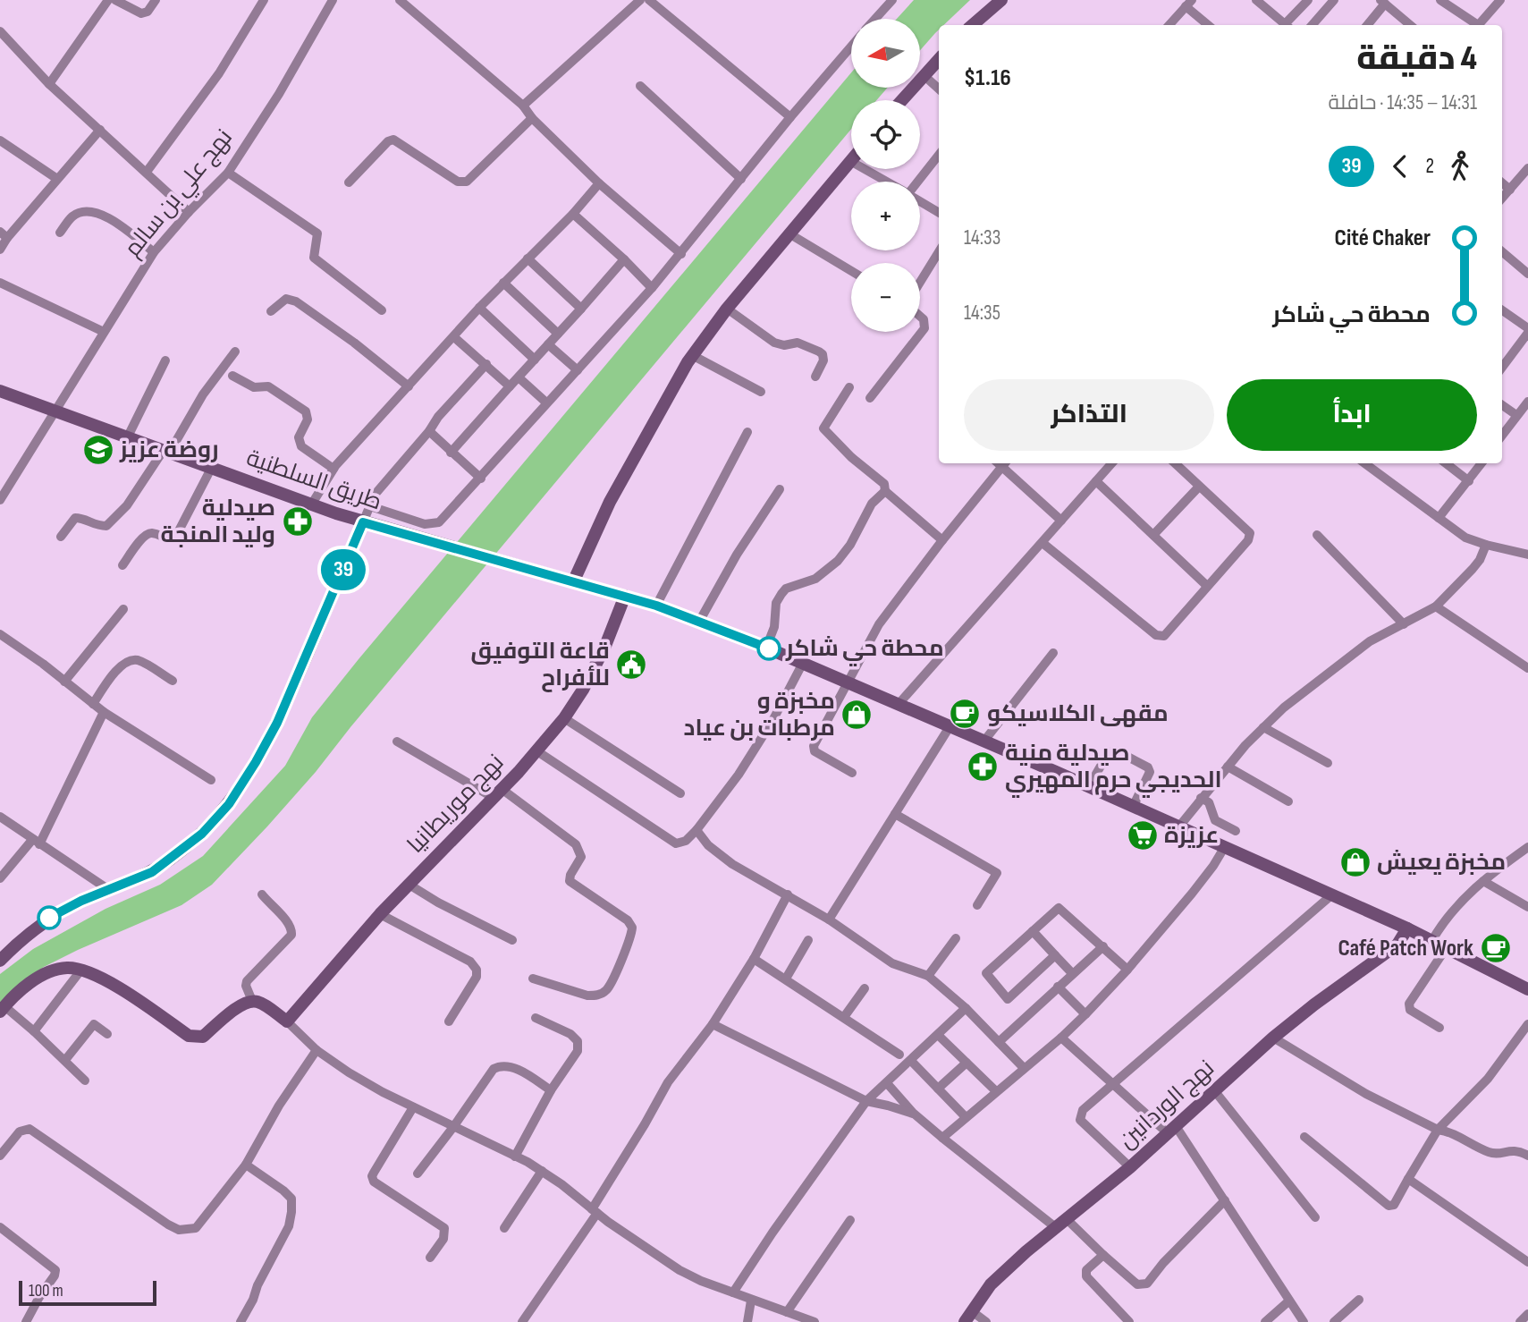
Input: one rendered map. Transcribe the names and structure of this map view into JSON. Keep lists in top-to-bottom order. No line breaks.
{"streets":{"main road":["طريق السلطنية","نهج موريطانيا","نهج الوردانين"],"street":["نهج علي بن سالم"]},"crossings":[["نهج علي بن سالم","طريق السلطنية"]],"places":{"school or university":["روضة عزيز"],"pharmacy":["صيدلية وليد المنجة","صيدلية منية الحديجي حرم المهيري"],"other":["محطة حي شاكر"],"public building":["قاعة التوفيق للأفراح"],"cafe":["مقهى الكلاسيكو","Café Patch Work"],"shop":["مخبزة و مرطبات بن عياد","مخبزة يعيش"],"supermarket":["عزيزة"]},"lines":["bus line 39"],"scale_bar":"100 m","north":"left","page":{"on_map":"39","map_buttons":["+","−"],"heading":["4 دقيقة","14:31 – 14:35 · حافلة","$1.16"],"legs":["2","39"],"list":[{"name":"Cité Chaker","value":"14:33"},{"name":"محطة حي شاكر","value":"14:35"}],"buttons":["ابدأ","التذاكر"],"scale":"100 m"}}
